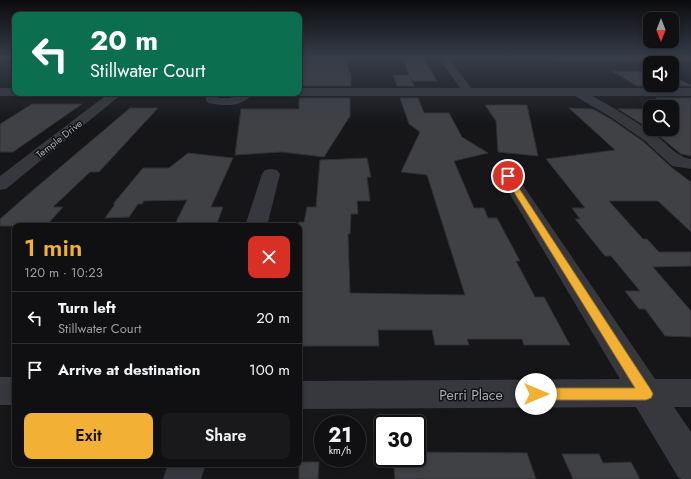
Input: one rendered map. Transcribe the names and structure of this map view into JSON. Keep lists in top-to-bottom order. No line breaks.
{"streets":{"street":["Temple Drive","Perri Place"]},"north":"bottom","page":{"turn":["20 m","Stillwater Court"],"heading":["1 min","120 m · 10:23"],"list":[{"name":"Turn left","note":"Stillwater Court","value":"20 m"},{"name":"Arrive at destination","value":"100 m"}],"buttons":["Exit","Share"],"speed":"21 km/h","limit":"30"}}
